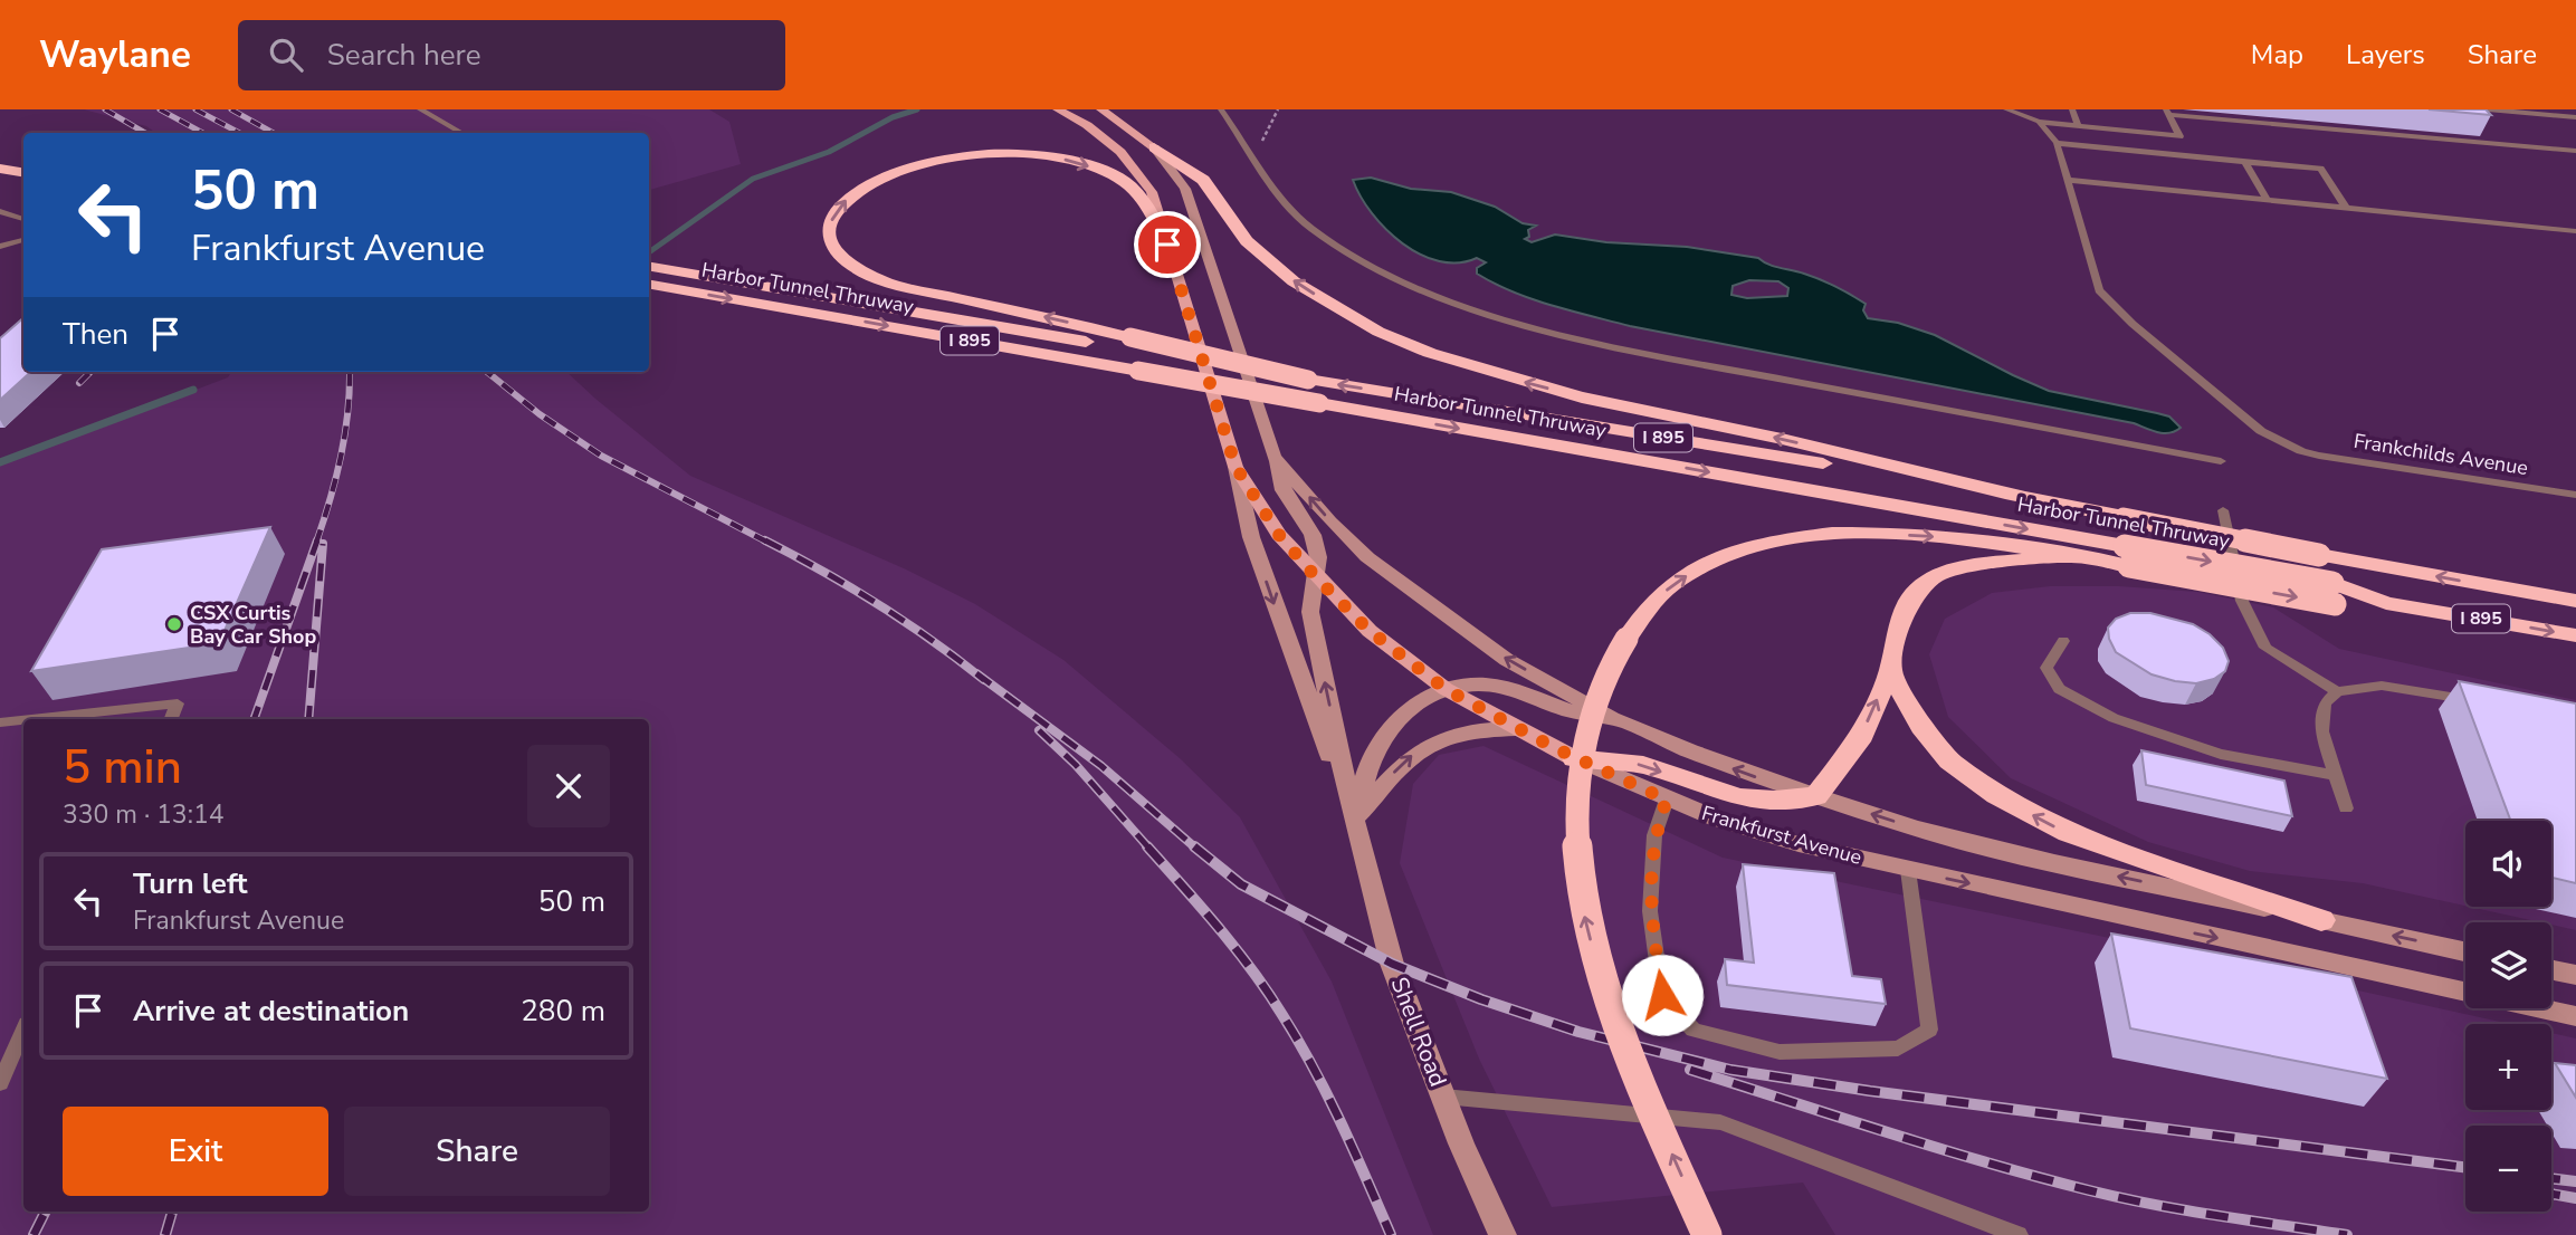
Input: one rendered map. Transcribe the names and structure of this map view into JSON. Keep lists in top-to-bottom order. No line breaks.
{"streets":{"highway":["Harbor Tunnel Thruway","I 895"],"main road":["Frankfurst Avenue","Shell Road"],"lane":["Frankchilds Avenue"]},"crossings":[["Harbor Tunnel Thruway","I 895"],["Frankfurst Avenue","Shell Road"]],"places":["CSX Curtis Bay Car Shop"],"page":{"header":"Waylane","search":"Search here","nav":["Map","Layers","Share"],"turn":["50 m","Frankfurst Avenue"],"then":"Then","heading":["5 min","330 m · 13:14"],"map_buttons":["+","−"],"list":[{"name":"Turn left","note":"Frankfurst Avenue","value":"50 m"},{"name":"Arrive at destination","value":"280 m"}],"buttons":["Exit","Share"]}}
